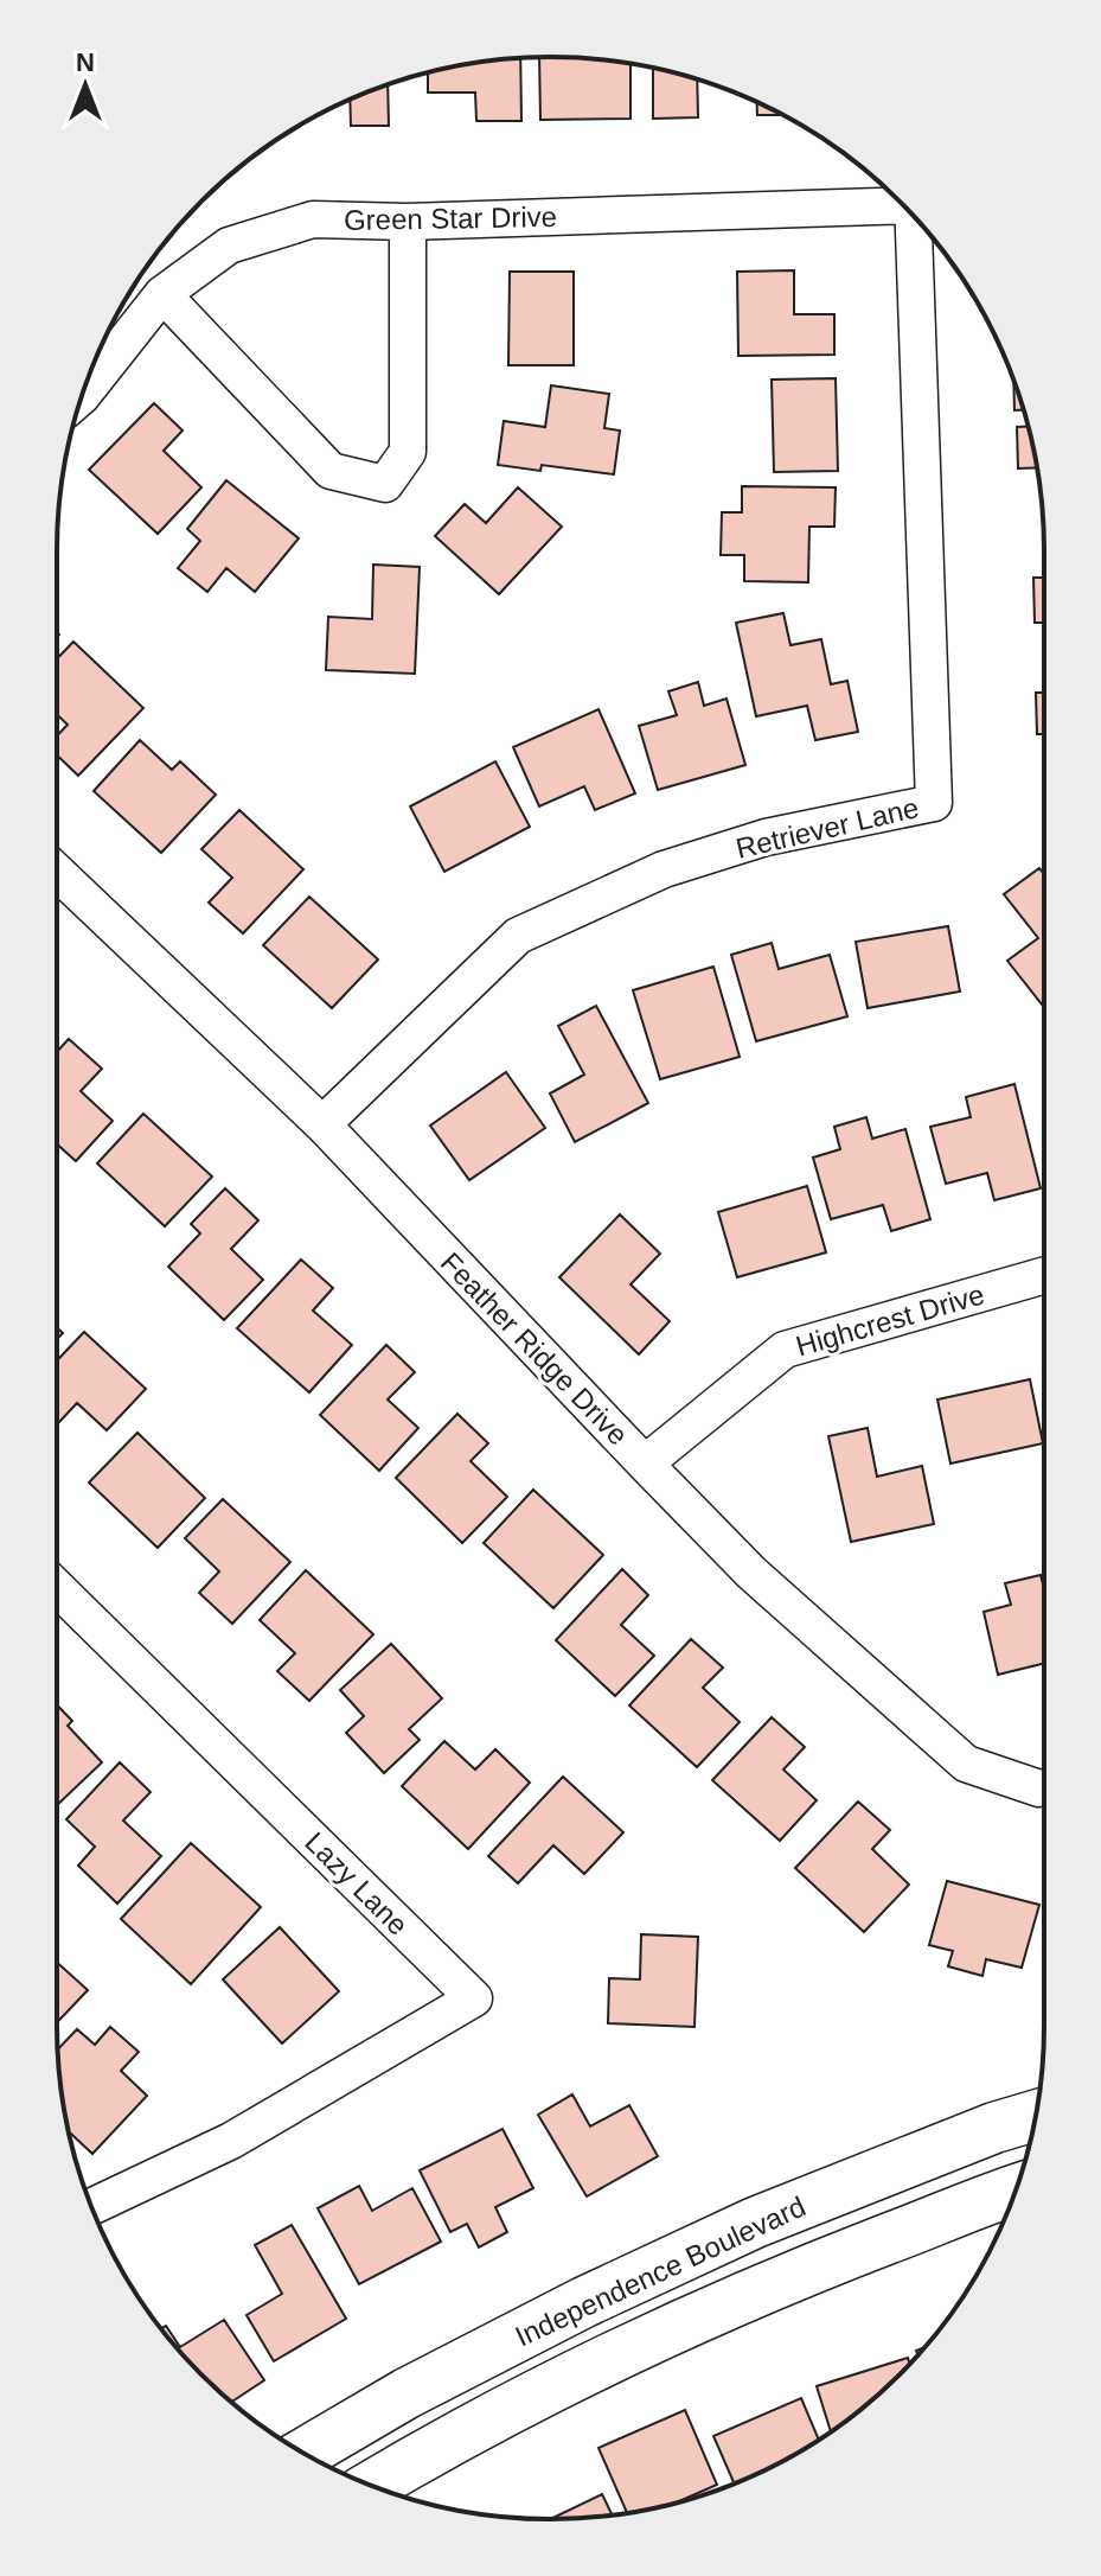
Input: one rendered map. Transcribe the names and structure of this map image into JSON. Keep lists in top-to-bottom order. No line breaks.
{"streets":{"main road":["Independence Boulevard"],"street":["Green Star Drive","Retriever Lane","Highcrest Drive","Feather Ridge Drive","Lazy Lane"]},"crossings":[["Retriever Lane","Feather Ridge Drive"],["Highcrest Drive","Feather Ridge Drive"]],"north":"top"}
